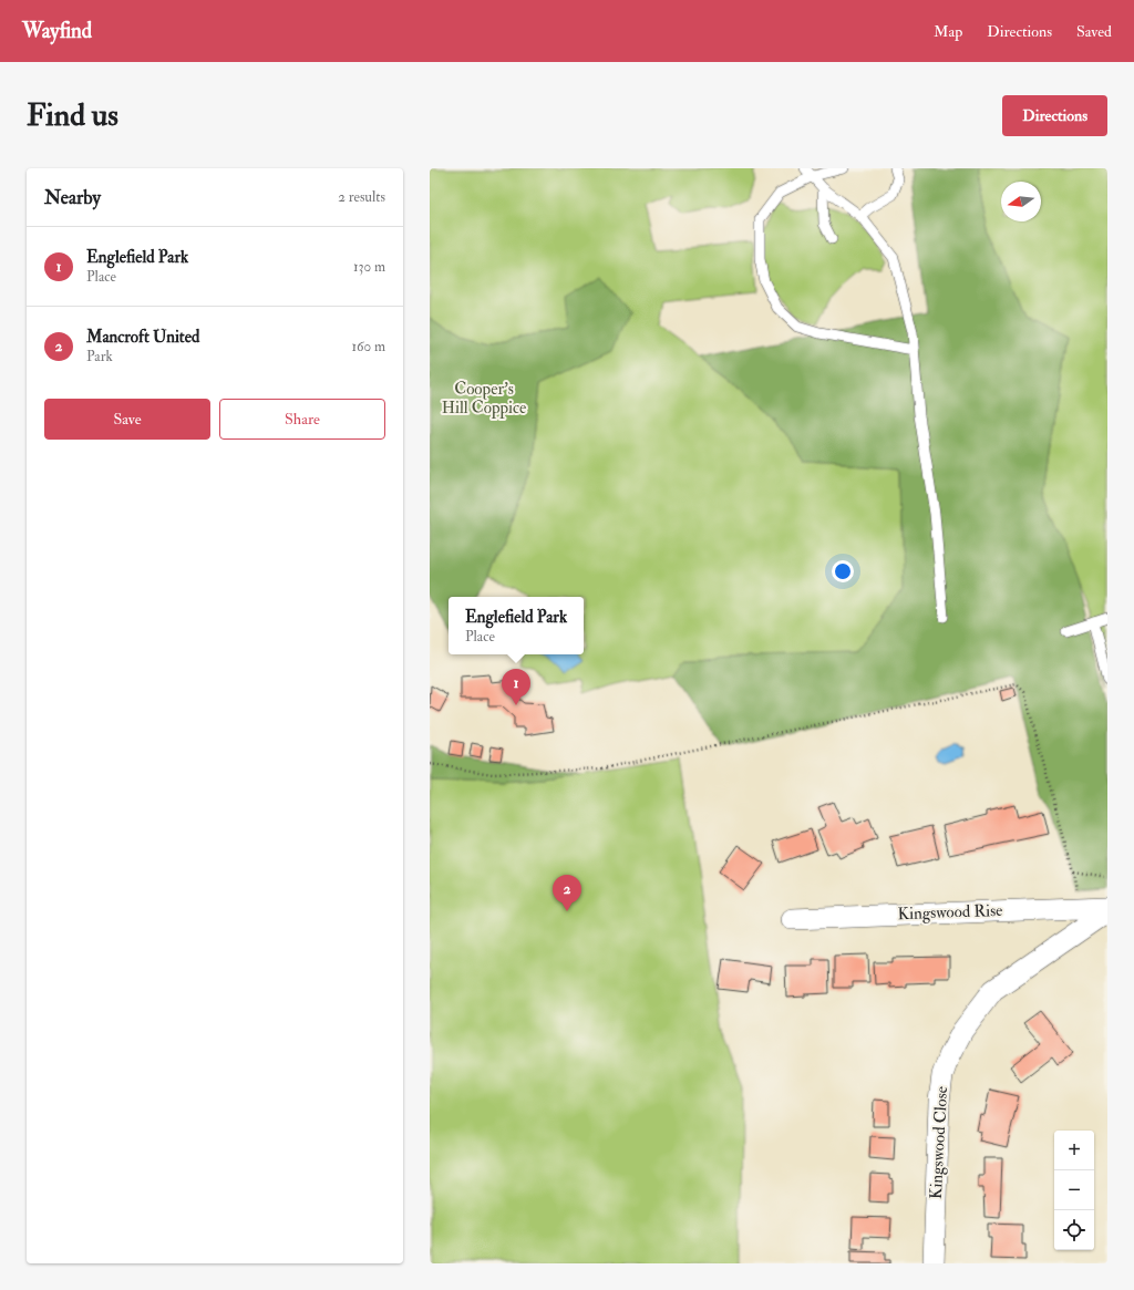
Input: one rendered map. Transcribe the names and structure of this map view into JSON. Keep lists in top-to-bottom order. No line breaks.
{"streets":{"street":["Kingswood Rise","Kingswood Close"]},"parks":["Cooper's Hill Coppice"],"north":"left","page":{"header":"Wayfind","nav":["Map","Directions","Saved"],"buttons":["Directions",["Save","Share"]],"title":"Find us","heading":["Nearby","2 results"],"list":[{"mark":"1","name":"Englefield Park","note":"Place","value":"130 m"},{"mark":"2","name":"Mancroft United","note":"Park","value":"160 m"}],"popup":["Englefield Park","Place"],"pins":["1","2"],"map_buttons":["+","−"]}}
